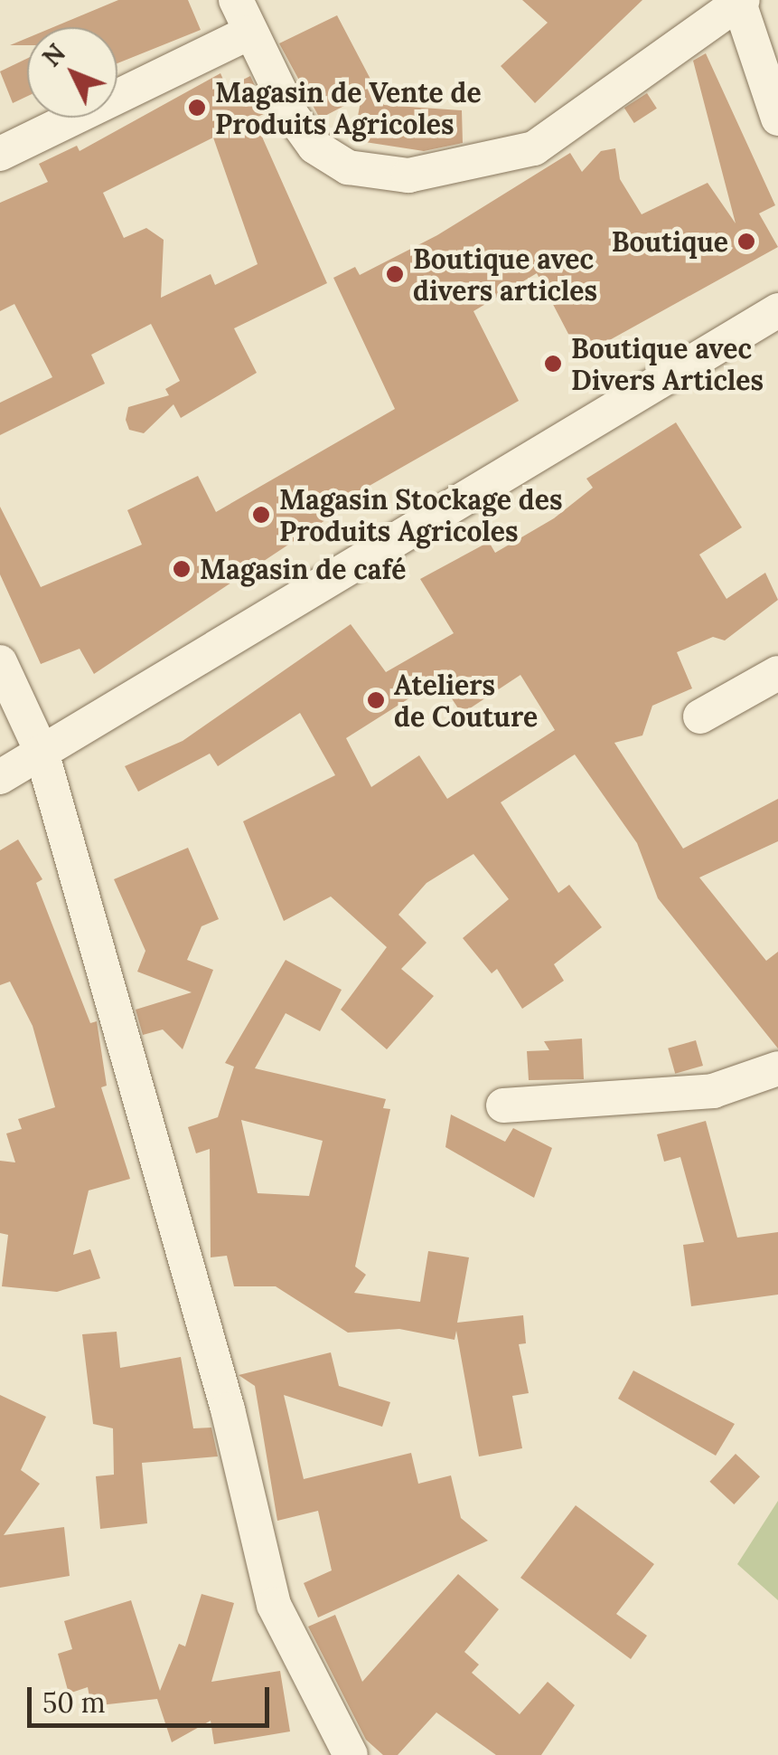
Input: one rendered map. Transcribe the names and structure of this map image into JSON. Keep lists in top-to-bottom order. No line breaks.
{"places":["Magasin de Vente de Produits Agricoles","Boutique","Boutique avec divers articles","Boutique avec Divers Articles","Magasin Stockage des Produits Agricoles","Magasin de café","Ateliers de Couture"],"scale_bar":"50 m","north":"top left"}
